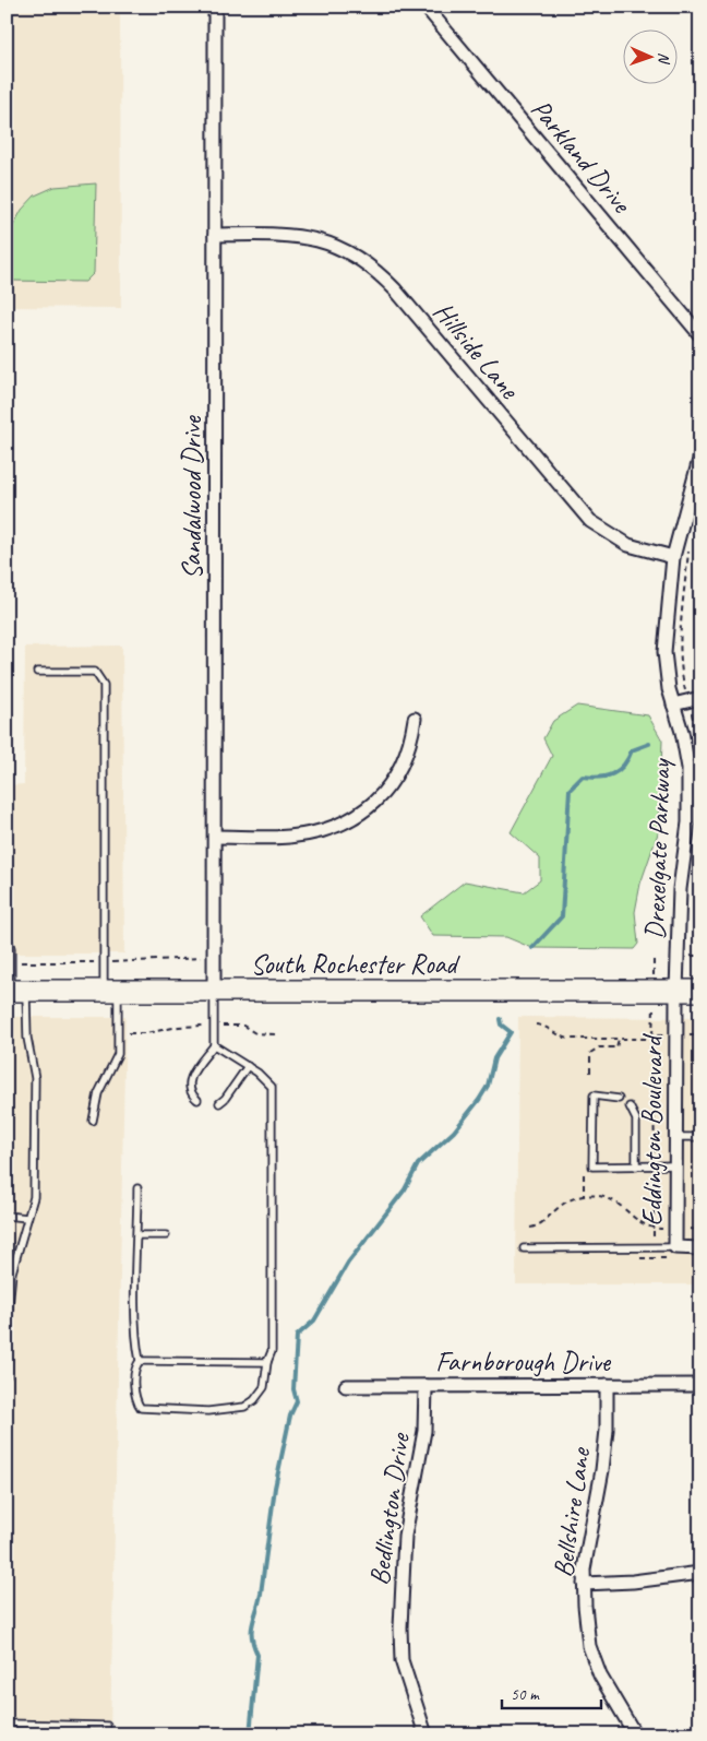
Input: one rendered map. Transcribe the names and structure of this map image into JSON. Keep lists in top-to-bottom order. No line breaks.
{"streets":{"main road":["South Rochester Road"],"street":["Parkland Drive","Hillside Lane","Sandalwood Drive","Drexelgate Parkway","Eddington Boulevard","Farnborough Drive","Bedlington Drive","Bellshire Lane"]},"crossings":[["Hillside Lane","Sandalwood Drive"],["Hillside Lane","Drexelgate Parkway"],["Sandalwood Drive","South Rochester Road"],["Drexelgate Parkway","South Rochester Road"],["Drexelgate Parkway","Eddington Boulevard"],["South Rochester Road","Eddington Boulevard"],["Farnborough Drive","Bedlington Drive"],["Farnborough Drive","Bellshire Lane"]],"scale_bar":"50 m","north":"right"}
